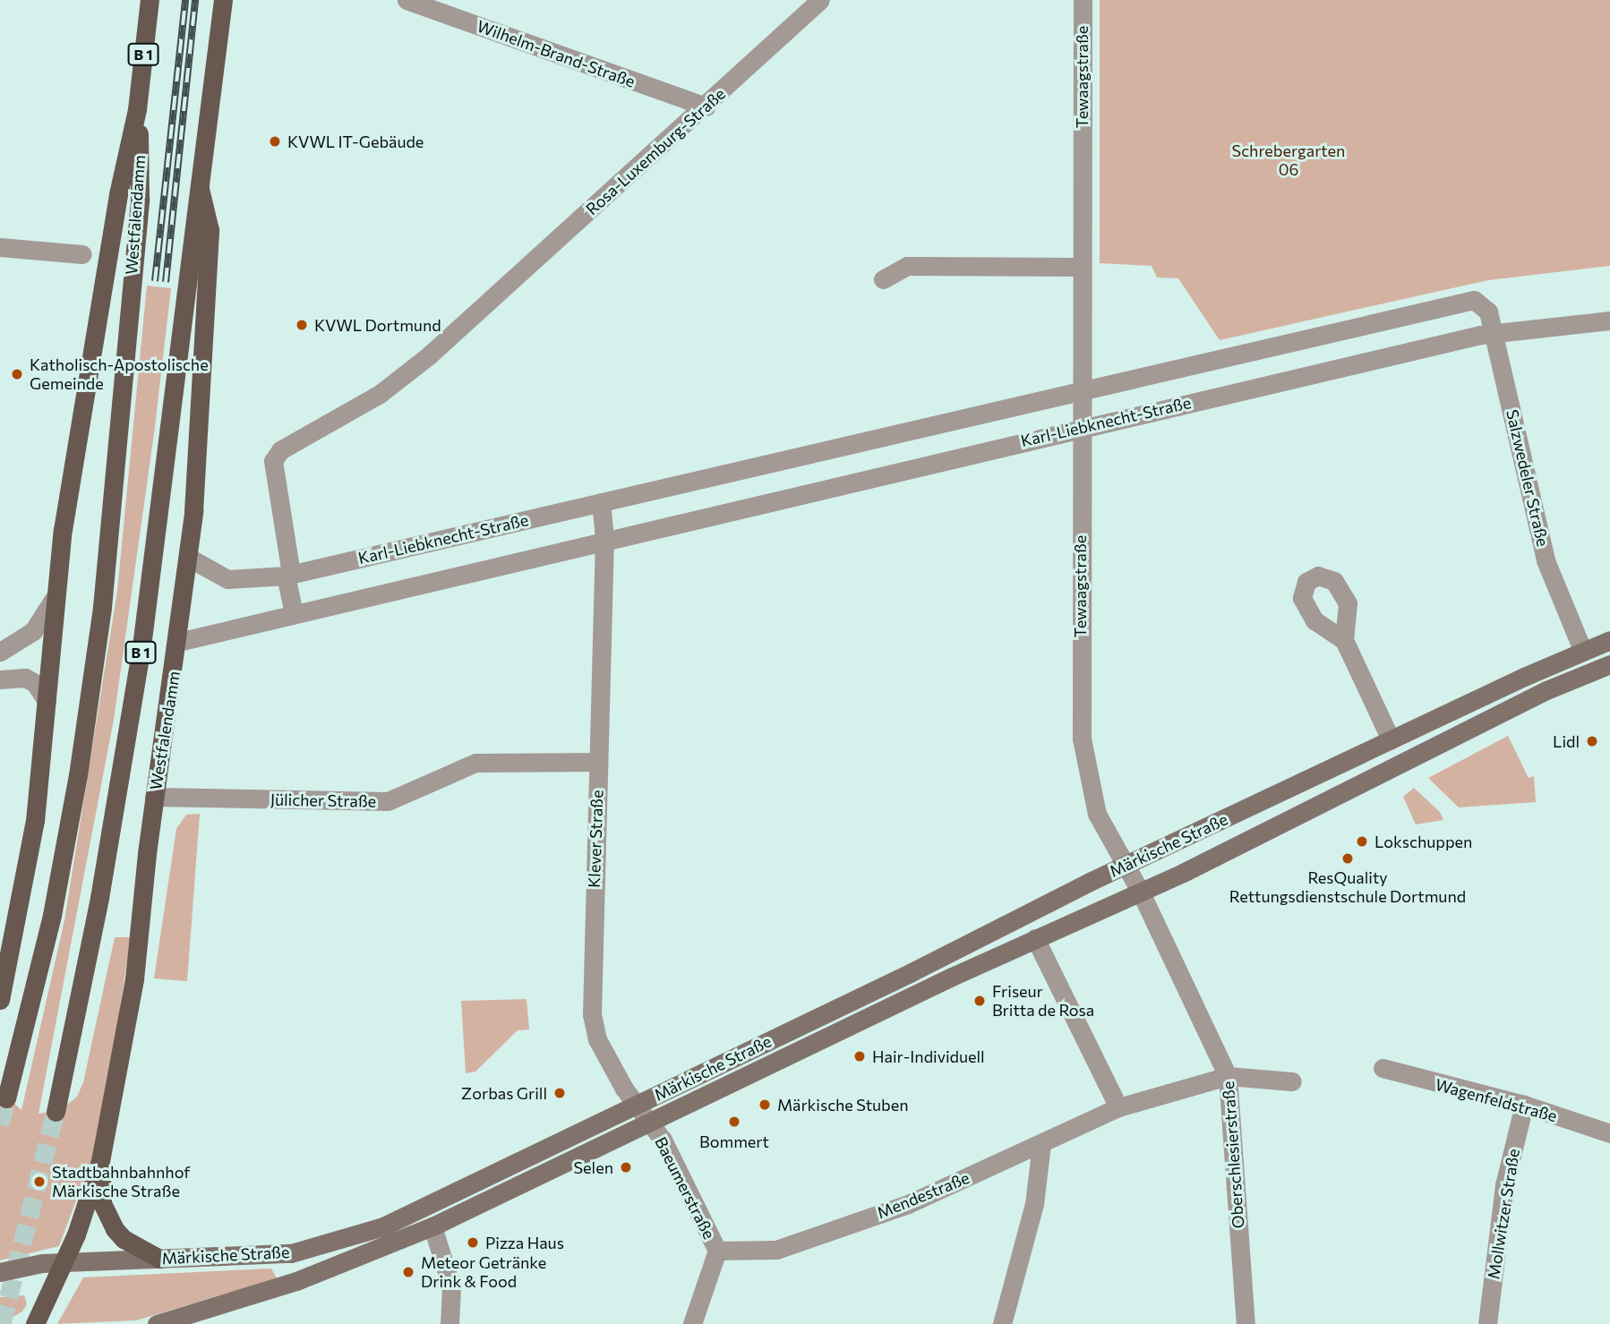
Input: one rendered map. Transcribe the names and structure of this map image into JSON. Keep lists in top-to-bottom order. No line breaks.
{"streets":{"main road":["B 1","Westfalendamm","Märkische Straße"],"street":["Wilhelm-Brand-Straße","Tewaagstraße","Rosa-Luxemburg-Straße","Karl-Liebknecht-Straße","Salzwedeler Straße","Jülicher Straße","Klever Straße","Wagenfeldstraße","Oberschlesierstraße","Baeumerstraße","Mendestraße","Mollwitzer Straße"]},"crossings":[["Wilhelm-Brand-Straße","Rosa-Luxemburg-Straße"],["Tewaagstraße","Karl-Liebknecht-Straße"],["Tewaagstraße","Märkische Straße"],["Tewaagstraße","Oberschlesierstraße"],["Rosa-Luxemburg-Straße","Karl-Liebknecht-Straße"],["Westfalendamm","Karl-Liebknecht-Straße"],["Westfalendamm","Jülicher Straße"],["Westfalendamm","Märkische Straße"],["Karl-Liebknecht-Straße","Salzwedeler Straße"],["Karl-Liebknecht-Straße","Klever Straße"],["Salzwedeler Straße","Märkische Straße"],["Jülicher Straße","Klever Straße"],["Klever Straße","Märkische Straße"],["Klever Straße","Baeumerstraße"],["Märkische Straße","Oberschlesierstraße"],["Märkische Straße","Baeumerstraße"],["Wagenfeldstraße","Mollwitzer Straße"],["Oberschlesierstraße","Mendestraße"],["Baeumerstraße","Mendestraße"]],"parks":["Schrebergarten 06"],"places":["KVWL IT-Gebäude","KVWL Dortmund","Katholisch-Apostolische Gemeinde","Lidl","Lokschuppen","ResQuality Rettungsdienstschule Dortmund","Friseur Britta de Rosa","Hair-Individuell","Zorbas Grill","Märkische Stuben","Bommert","Selen","Stadtbahnbahnhof Märkische Straße","Pizza Haus","Meteor Getränke Drink & Food"]}
